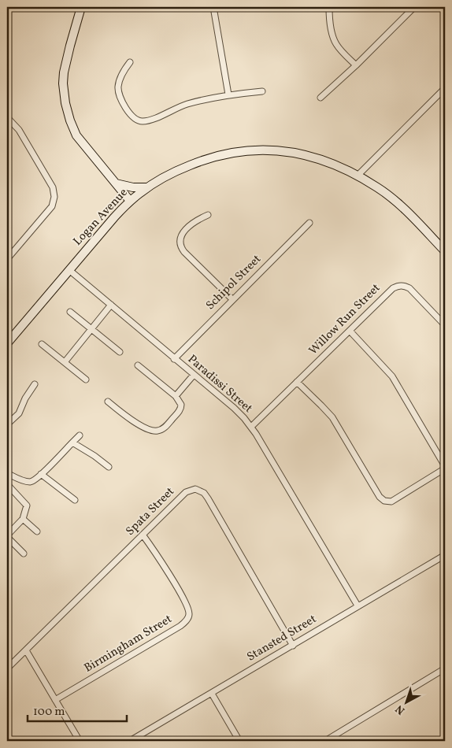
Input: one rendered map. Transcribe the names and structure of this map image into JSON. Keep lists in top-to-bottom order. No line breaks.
{"streets":{"street":["Logan Avenue","Schipol Street","Willow Run Street","Paradissi Street","Spata Street","Stansted Street","Birmingham Street"]},"crossings":[["Logan Avenue","Paradissi Street"],["Schipol Street","Paradissi Street"],["Willow Run Street","Paradissi Street"],["Paradissi Street","Stansted Street"],["Spata Street","Stansted Street"],["Spata Street","Birmingham Street"]],"scale_bar":"100 m","north":"bottom left"}
